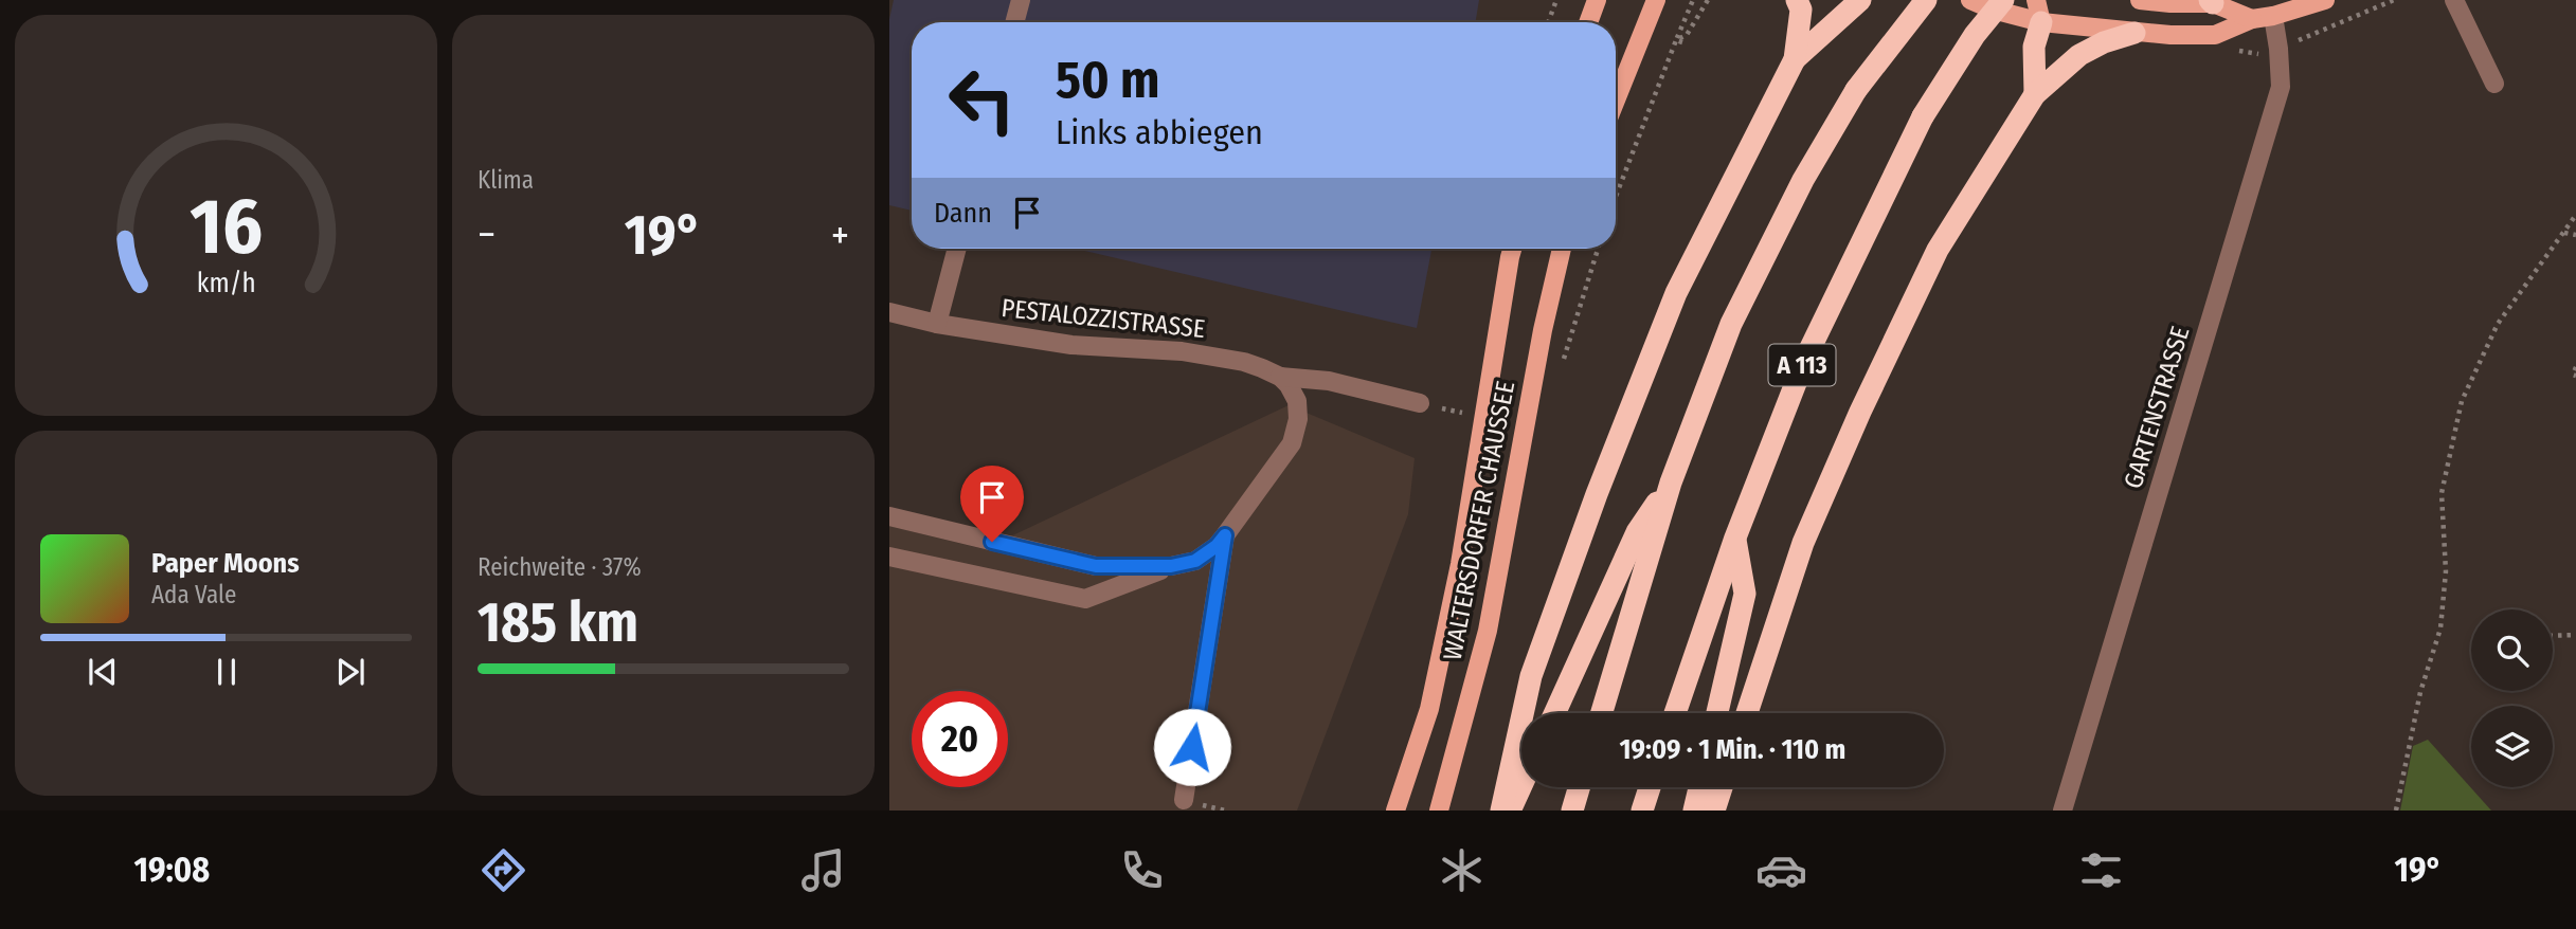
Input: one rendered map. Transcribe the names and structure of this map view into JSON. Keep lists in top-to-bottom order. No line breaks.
{"streets":{"highway":["A 113"],"main road":["WALTERSDORFER CHAUSSEE"],"street":["PESTALOZZISTRASSE","GARTENSTRASSE"]},"page":{"tile":["Klima",["Reichweite · 37%","185 km"]],"turn":["50 m","Links abbiegen"],"then":"Dann","heat":["−","19°","+"],"song":["Paper Moons","Ada Vale"],"limit":"20","trip":"19:09 · 1 Min. · 110 m","tabs":["19:08","19°"],"gauge":["16","km/h"]}}
